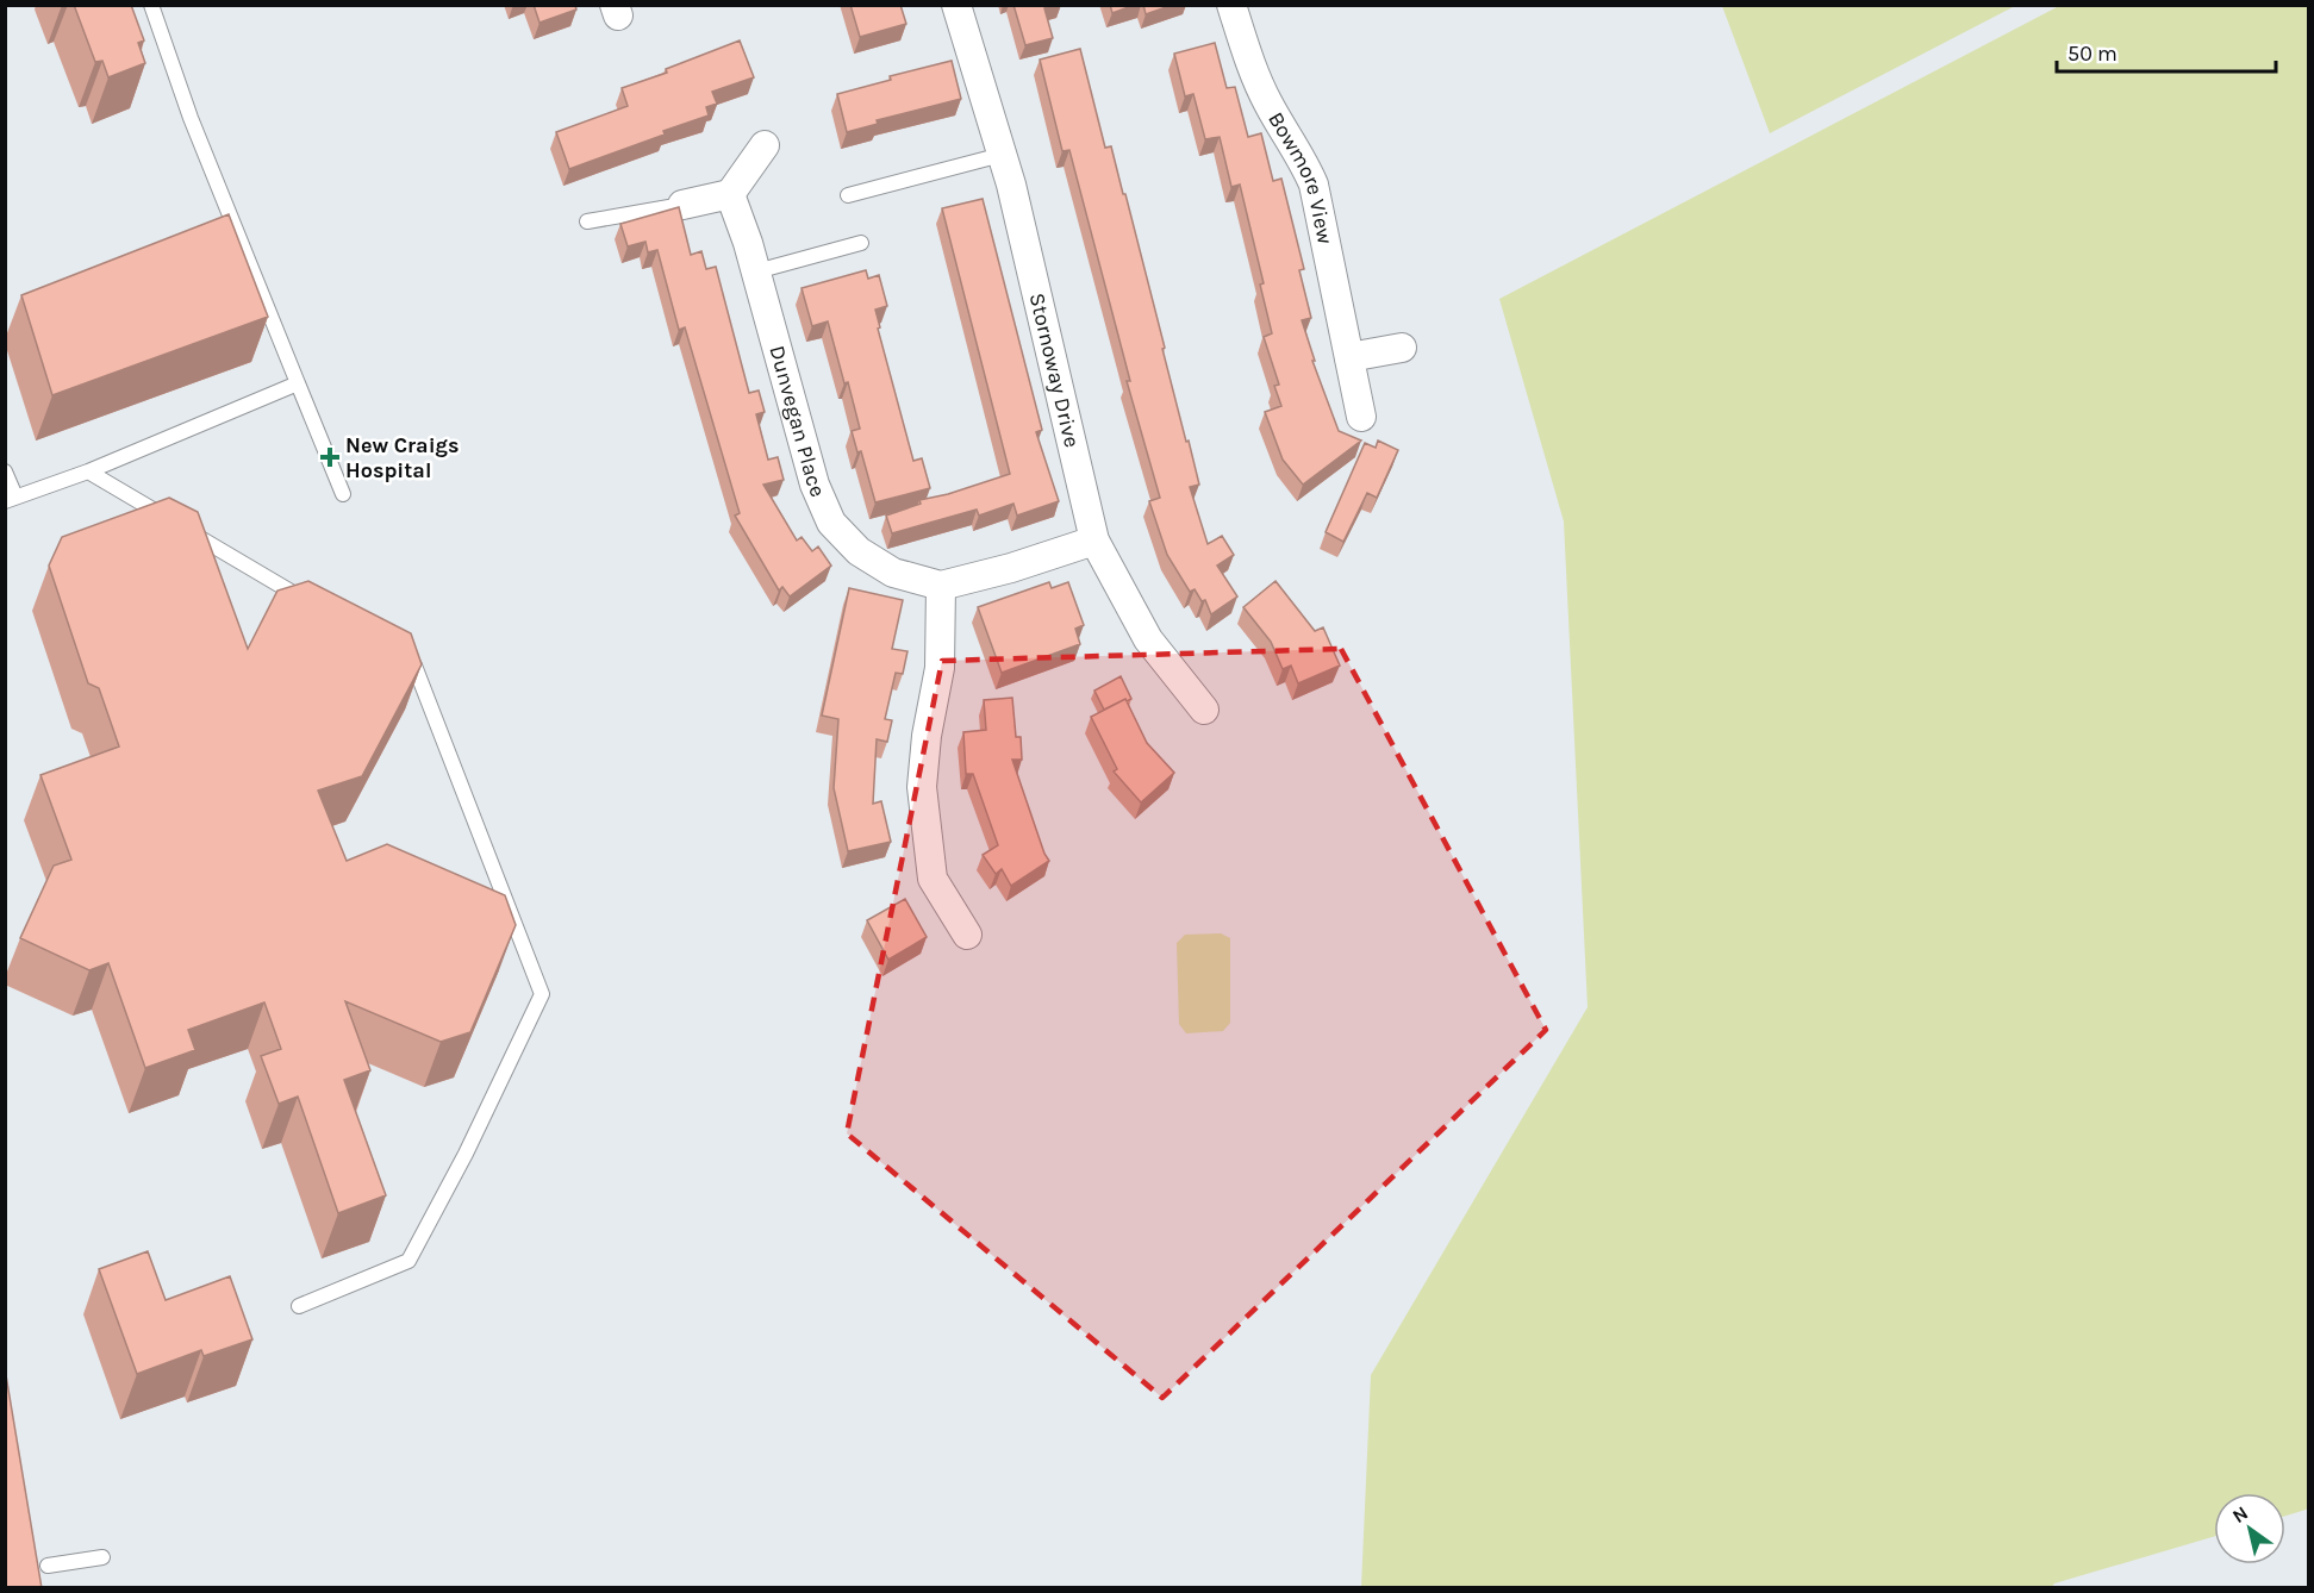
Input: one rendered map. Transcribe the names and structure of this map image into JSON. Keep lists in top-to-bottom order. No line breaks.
{"streets":{"street":["Bowmore View","Stornoway Drive","Dunvegan Place"]},"crossings":[["Stornoway Drive","Dunvegan Place"]],"places":{"health":["New Craigs Hospital"]},"scale_bar":"50 m","north":"top left"}
